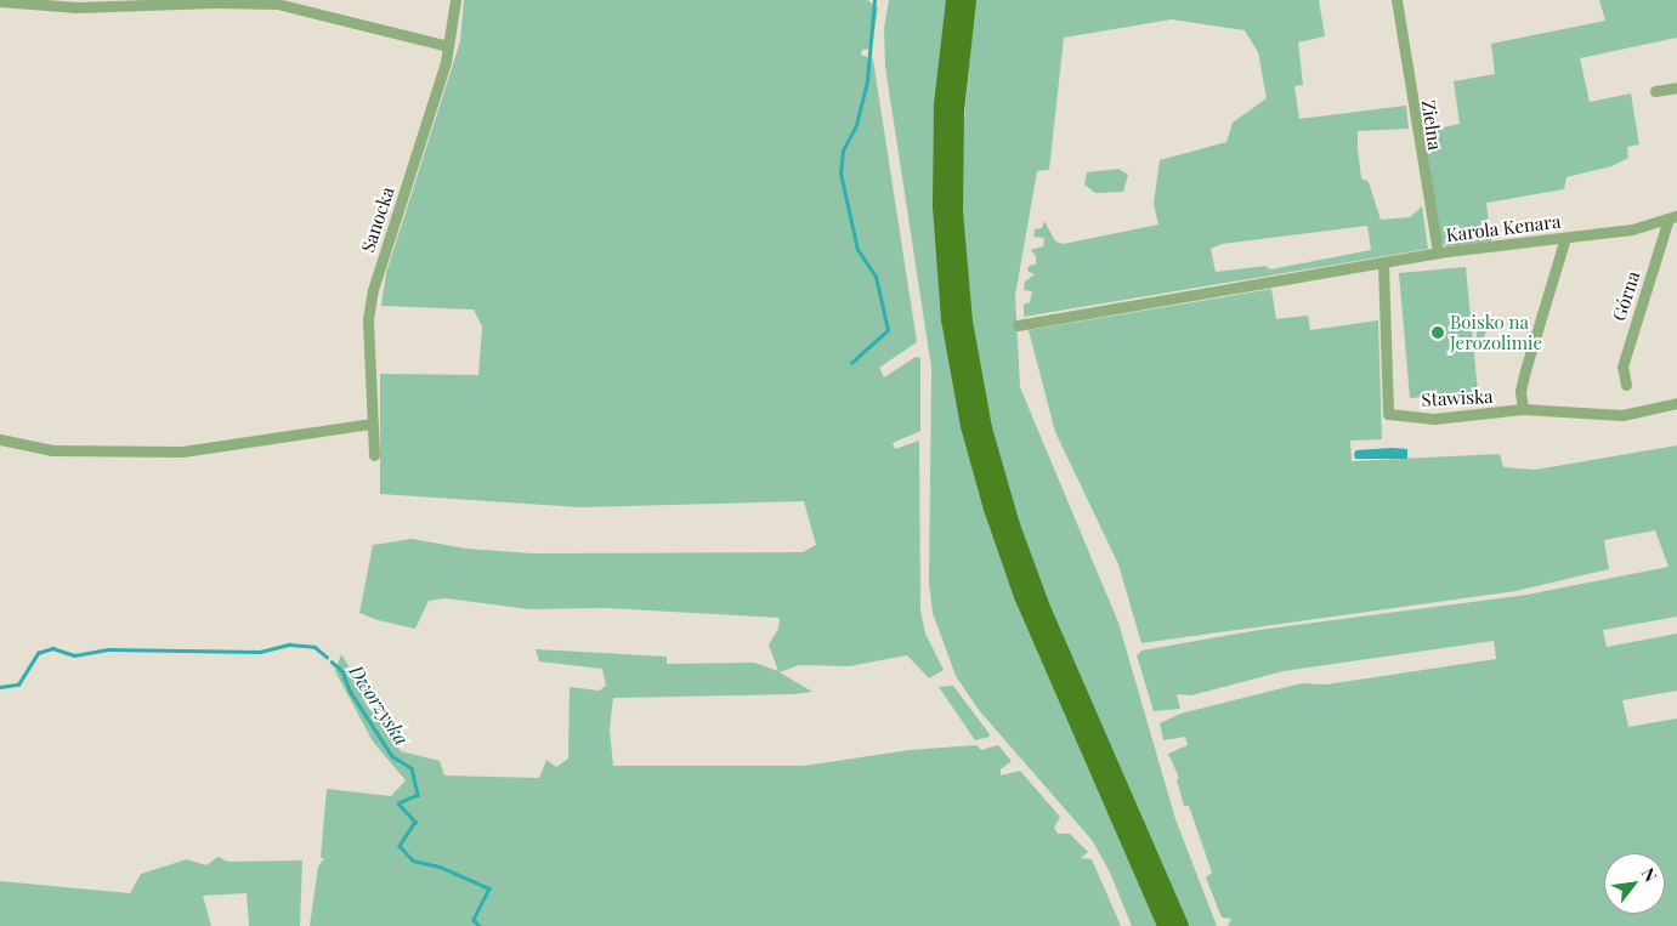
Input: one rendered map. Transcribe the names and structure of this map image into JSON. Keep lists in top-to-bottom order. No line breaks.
{"streets":{"street":["Zielna","Sanocka","Karola Kenara","Górna","Stawiska"]},"crossings":[["Zielna","Karola Kenara"],["Karola Kenara","Górna"],["Karola Kenara","Stawiska"]],"water":["Dworzyska"],"places":["Boisko na Jerozolimie"],"north":"top right"}
